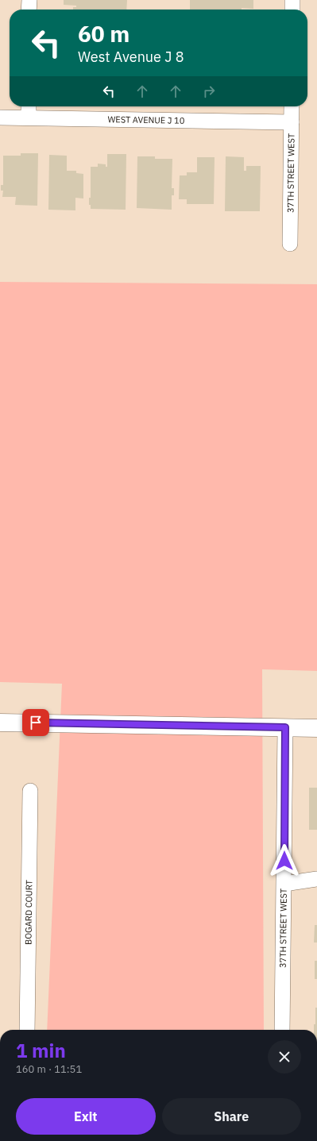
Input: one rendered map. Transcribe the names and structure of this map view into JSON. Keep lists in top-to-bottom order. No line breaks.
{"streets":{"street":["WEST AVENUE J 10","37TH STREET WEST","BOGARD COURT"]},"crossings":[["WEST AVENUE J 10","37TH STREET WEST"]],"page":{"turn":["60 m","West Avenue J 8"],"heading":["1 min","160 m · 11:51"],"buttons":["Exit","Share"]}}
